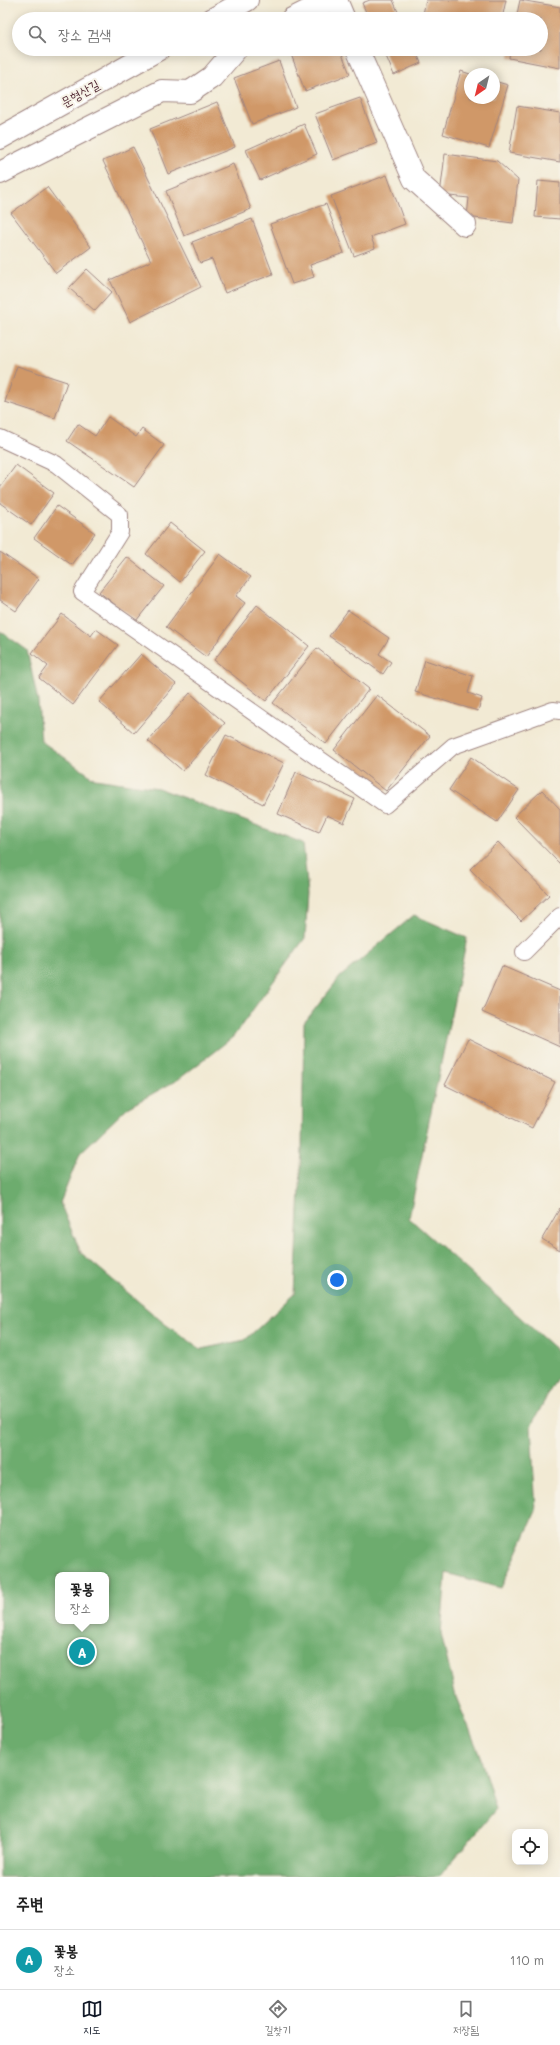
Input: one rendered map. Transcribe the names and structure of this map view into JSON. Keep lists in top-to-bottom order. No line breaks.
{"streets":{"street":["문형산길"]},"north":"bottom left","page":{"search":"장소 검색","popup":["꽃봉","장소"],"pins":"A","heading":"주변","list":[{"mark":"A","name":"꽃봉","note":"장소","value":"110 m"}],"nav":["지도","길찾기","저장됨"]}}
